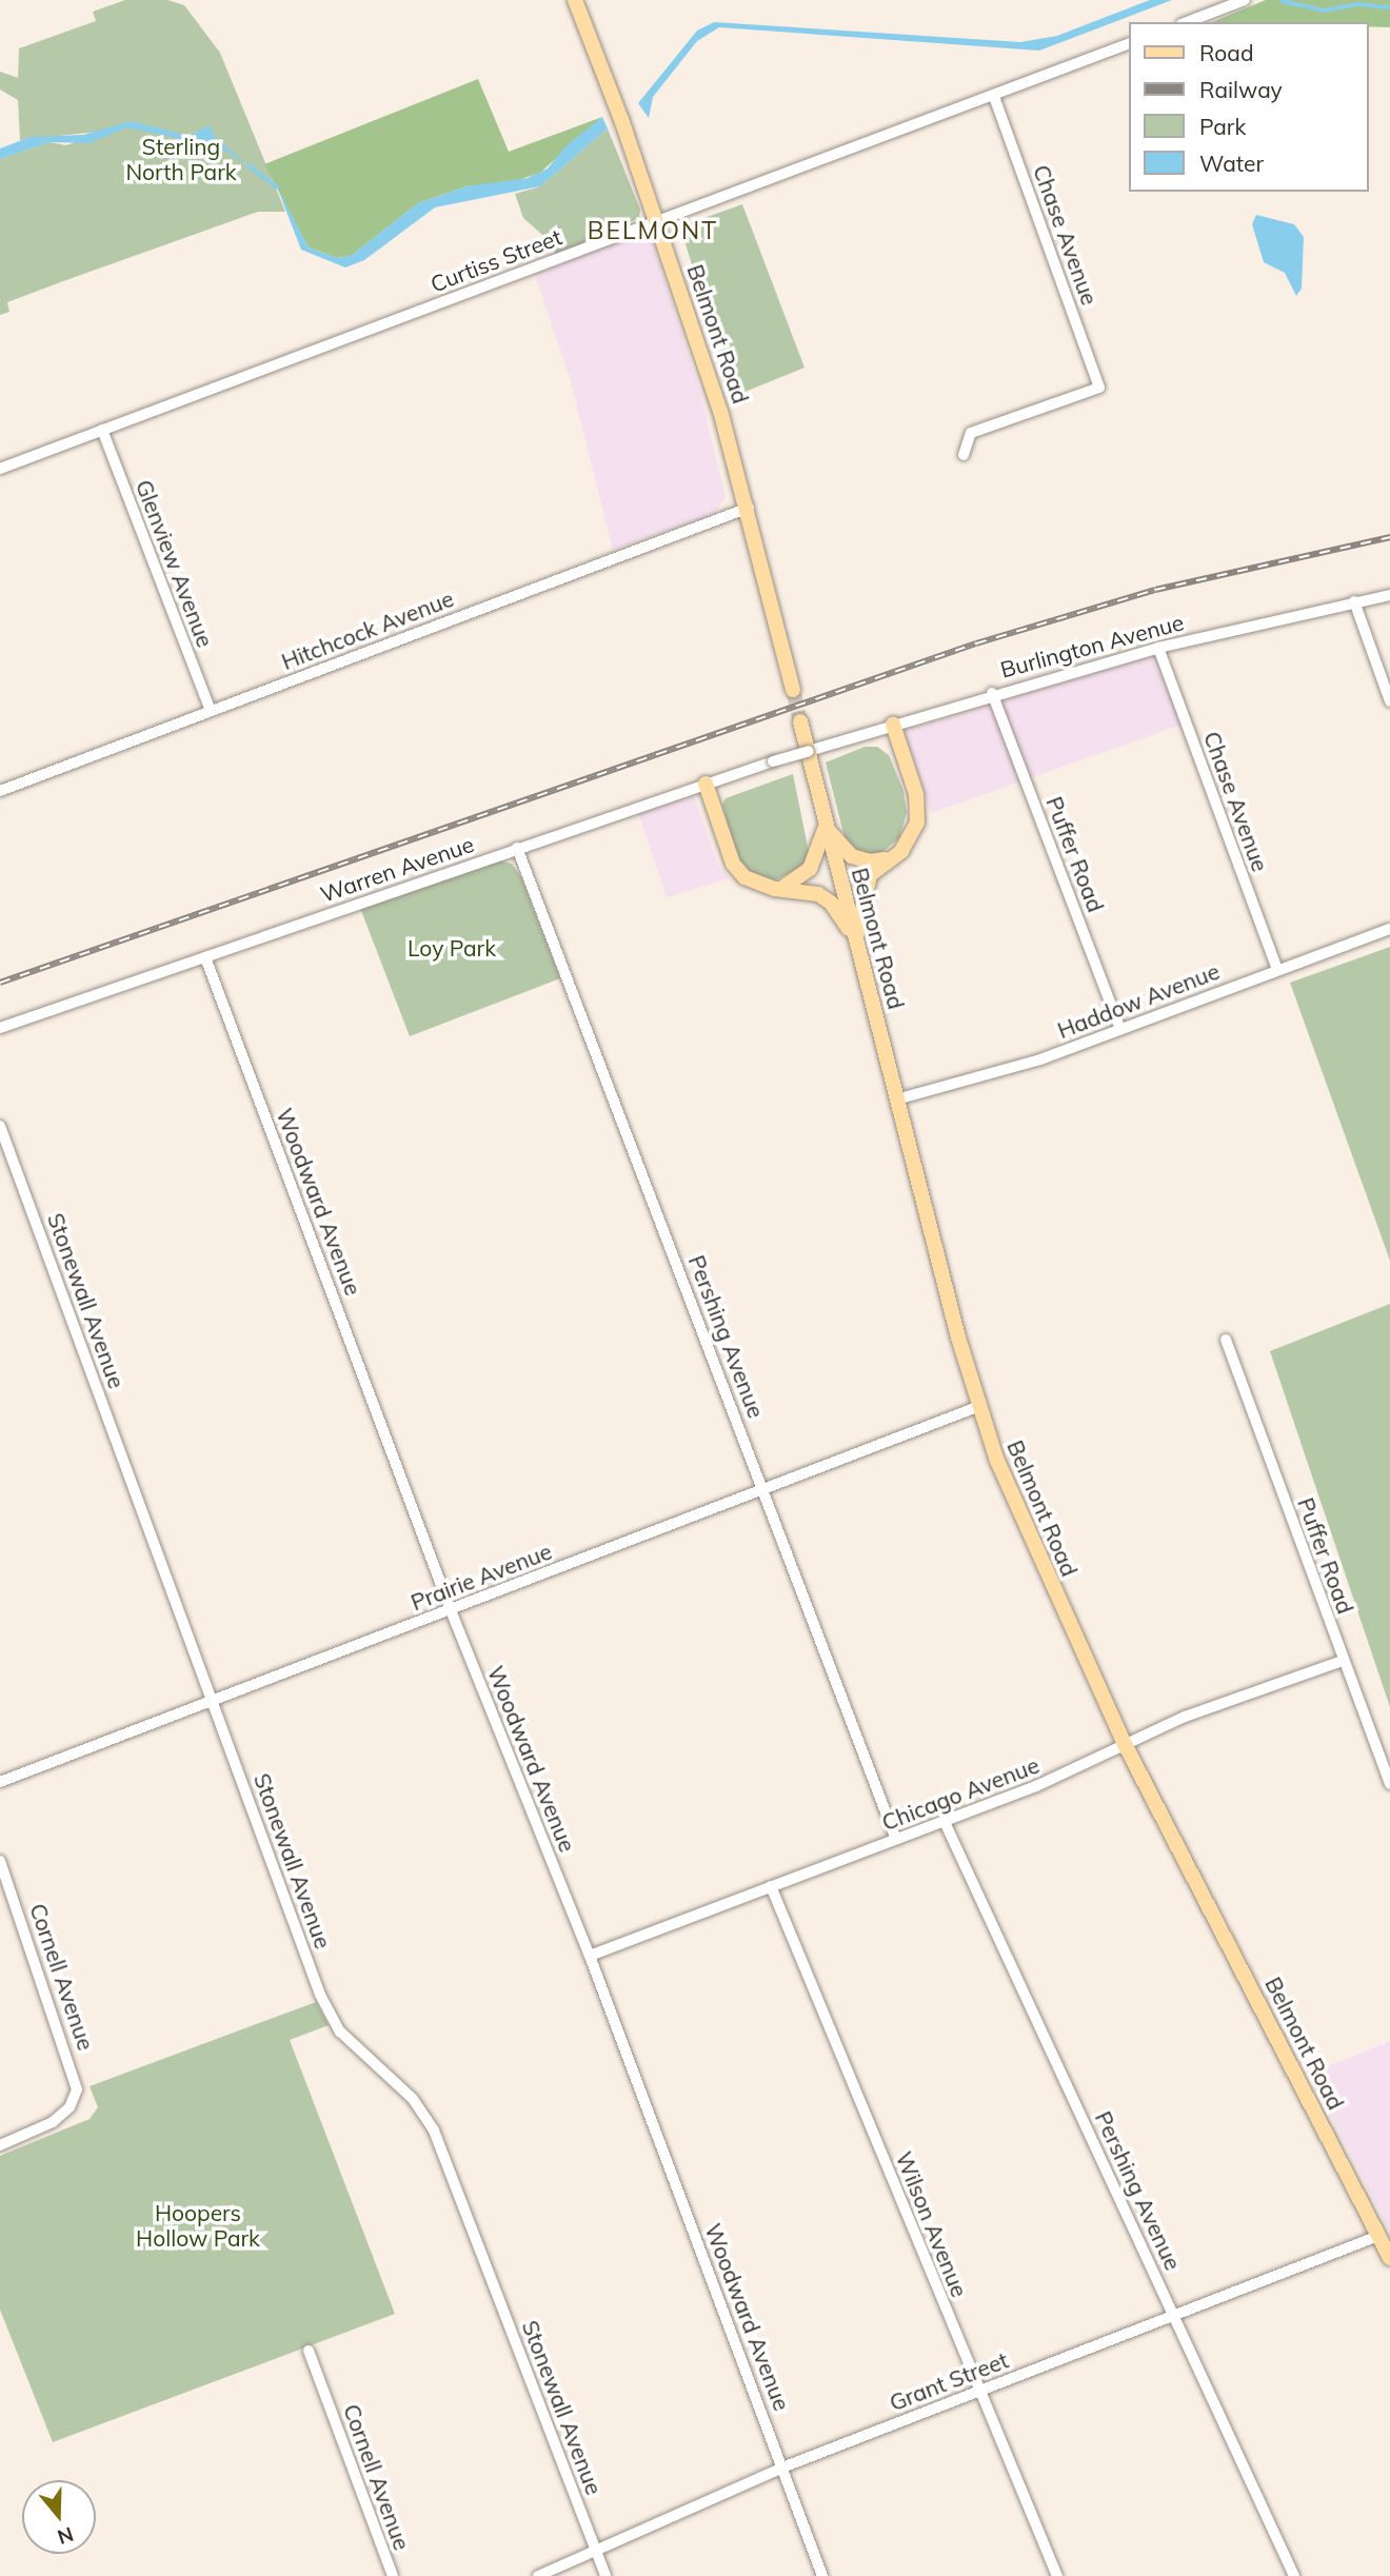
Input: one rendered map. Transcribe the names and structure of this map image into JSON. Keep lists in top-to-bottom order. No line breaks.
{"streets":{"main road":["Belmont Road"],"street":["Chase Avenue","Curtiss Street","Glenview Avenue","Hitchcock Avenue","Burlington Avenue","Puffer Road","Warren Avenue","Haddow Avenue","Woodward Avenue","Stonewall Avenue","Pershing Avenue","Prairie Avenue","Chicago Avenue","Cornell Avenue","Wilson Avenue","Grant Street"]},"crossings":[["Chase Avenue","Curtiss Street"],["Chase Avenue","Burlington Avenue"],["Chase Avenue","Haddow Avenue"],["Curtiss Street","Belmont Road"],["Curtiss Street","Glenview Avenue"],["Belmont Road","Hitchcock Avenue"],["Belmont Road","Haddow Avenue"],["Belmont Road","Prairie Avenue"],["Belmont Road","Chicago Avenue"],["Belmont Road","Grant Street"],["Glenview Avenue","Hitchcock Avenue"],["Burlington Avenue","Puffer Road"],["Burlington Avenue","Warren Avenue"],["Puffer Road","Haddow Avenue"],["Puffer Road","Chicago Avenue"],["Warren Avenue","Woodward Avenue"],["Warren Avenue","Pershing Avenue"],["Woodward Avenue","Prairie Avenue"],["Woodward Avenue","Chicago Avenue"],["Woodward Avenue","Grant Street"],["Stonewall Avenue","Prairie Avenue"],["Stonewall Avenue","Grant Street"],["Pershing Avenue","Prairie Avenue"],["Pershing Avenue","Chicago Avenue"],["Pershing Avenue","Grant Street"],["Chicago Avenue","Wilson Avenue"],["Wilson Avenue","Grant Street"]],"districts":["BELMONT"],"parks":["Sterling North Park","Loy Park","Hoopers Hollow Park"],"legend":["Road","Railway","Park","Water"],"north":"bottom"}
